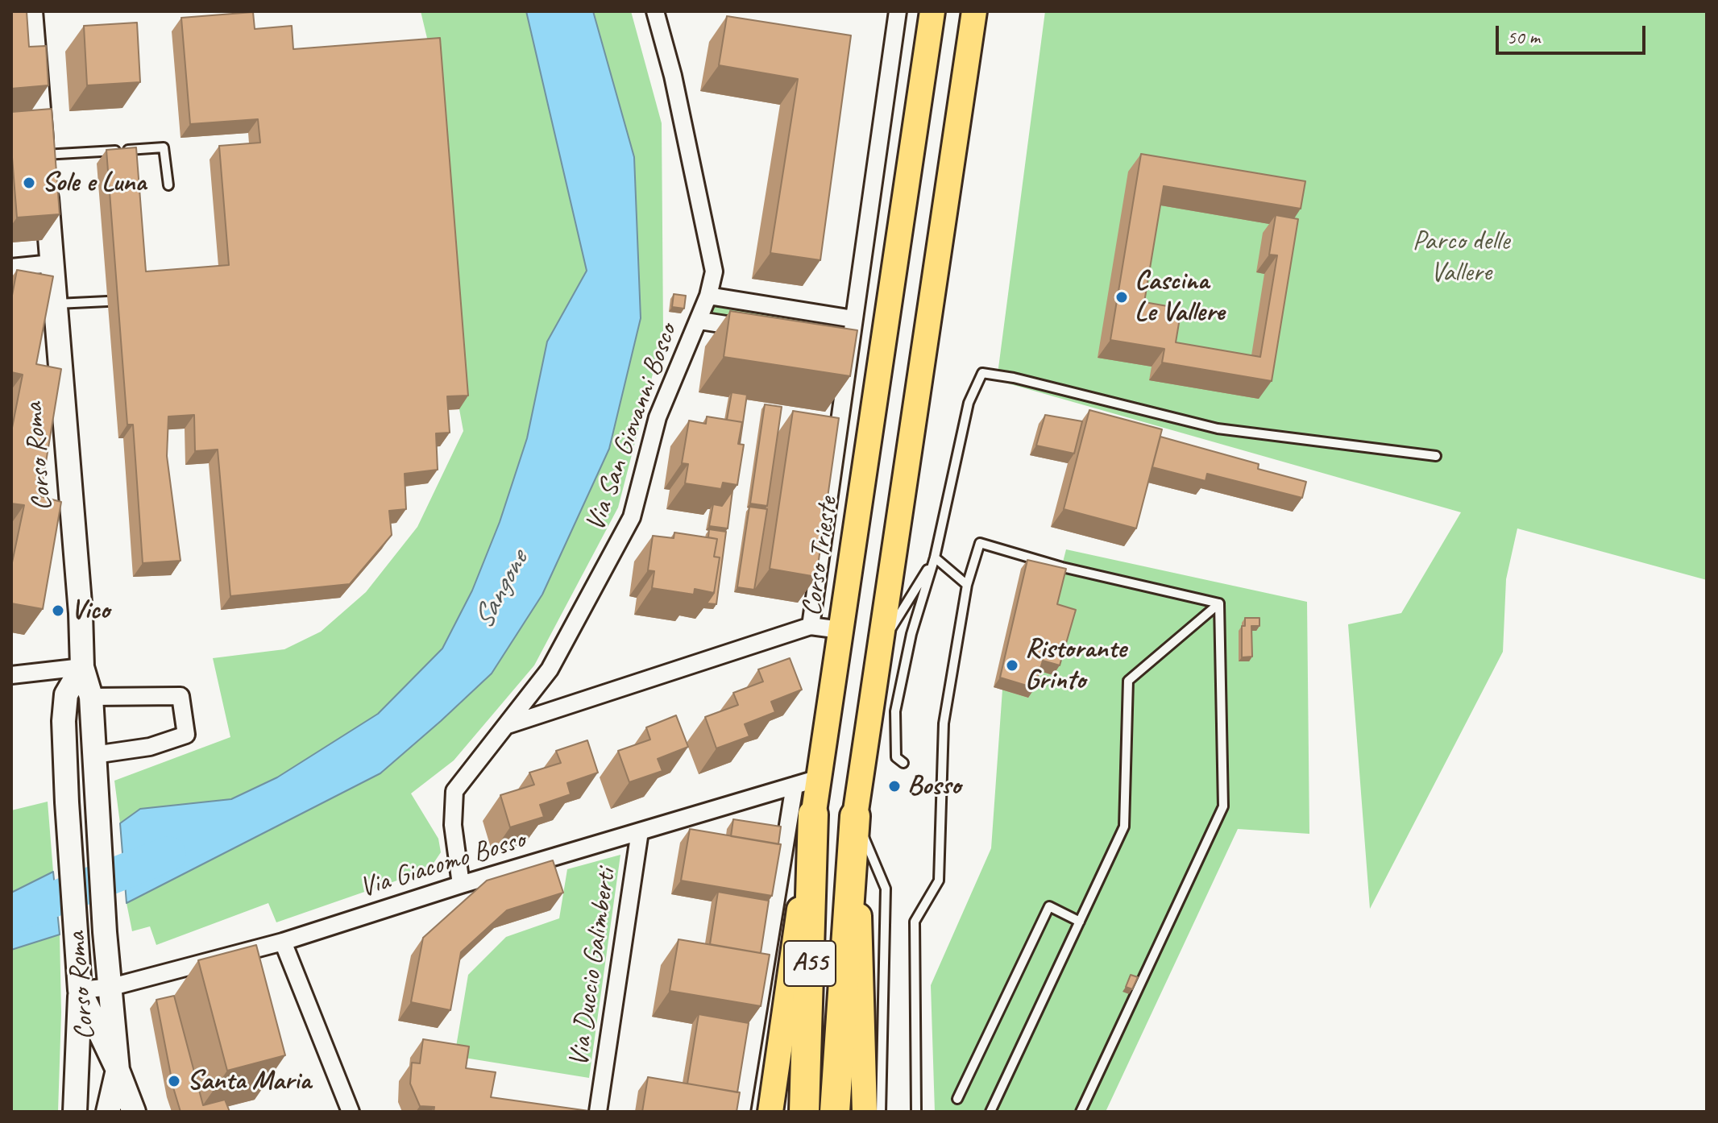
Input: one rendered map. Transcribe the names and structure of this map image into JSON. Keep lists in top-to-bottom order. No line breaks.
{"streets":{"highway":["A55"],"main road":["Corso Trieste"],"street":["Via San Giovanni Bosco","Corso Roma","Via Giacomo Bosso","Via Duccio Galimberti"]},"crossings":[["Via San Giovanni Bosco","Via Giacomo Bosso"],["Corso Roma","Via Giacomo Bosso"],["Corso Trieste","Via Giacomo Bosso"],["Corso Trieste","A55"],["Via Giacomo Bosso","Via Duccio Galimberti"]],"water":["Sangone"],"parks":["Parco delle Vallere"],"places":["Sole e Luna","Cascina Le Vallere","Vico","Ristorante Grinto","Bosso","Santa Maria"],"scale_bar":"50 m"}
